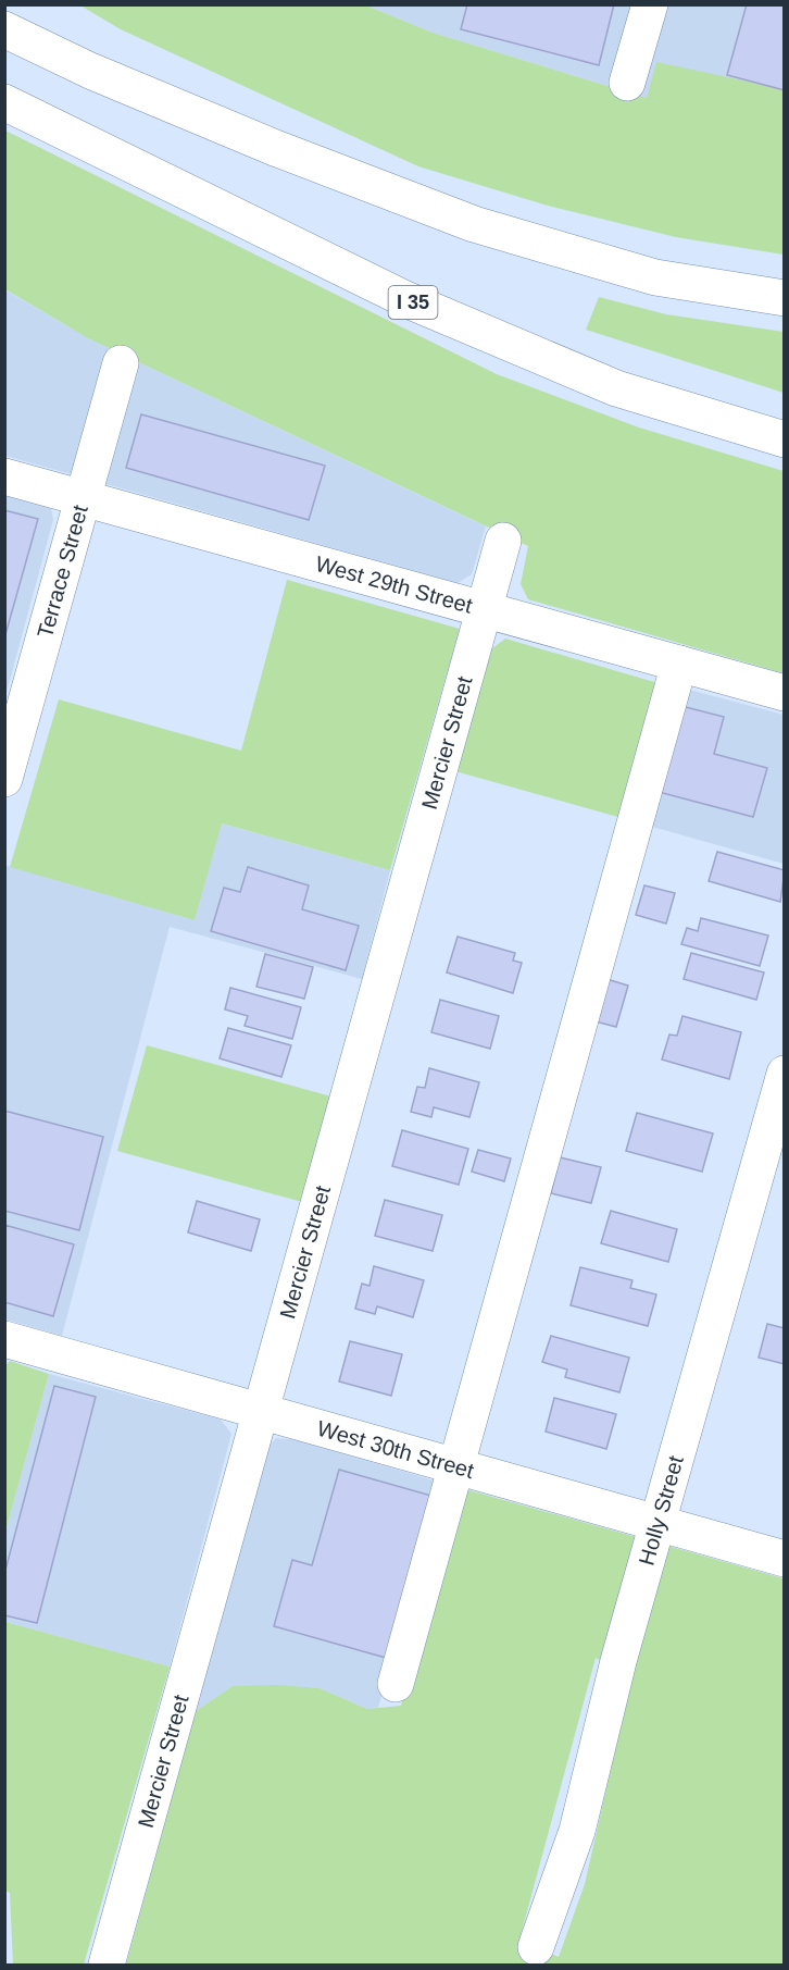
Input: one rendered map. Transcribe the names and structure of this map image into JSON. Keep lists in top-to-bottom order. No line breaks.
{"streets":{"main road":["I 35","Terrace Street","West 29th Street","Mercier Street","West 30th Street","Holly Street"]},"crossings":[["Terrace Street","West 29th Street"],["West 29th Street","Mercier Street"],["Mercier Street","West 30th Street"],["West 30th Street","Holly Street"]]}
